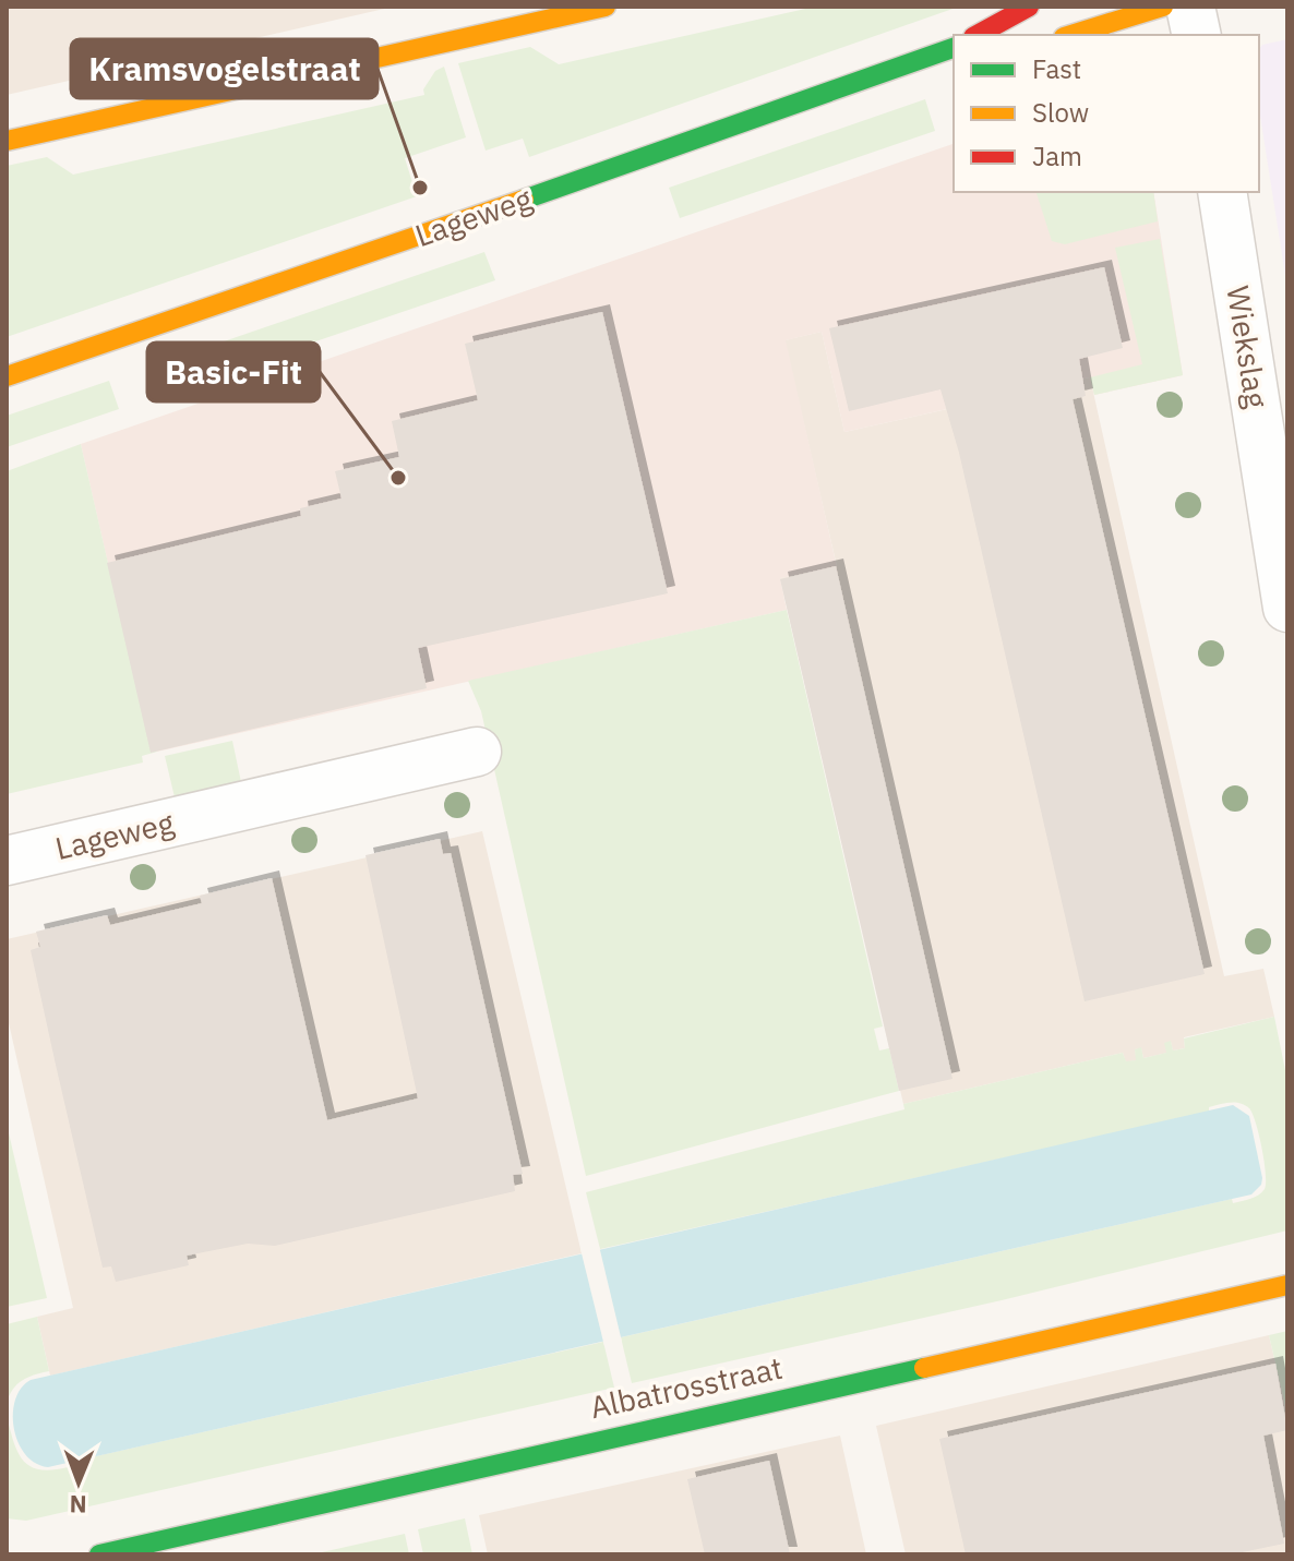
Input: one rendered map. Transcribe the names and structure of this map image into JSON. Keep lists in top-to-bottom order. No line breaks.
{"streets":{"street":["Lageweg","Wiekslag","Albatrosstraat"]},"places":["Kramsvogelstraat","Basic-Fit"],"legend":["Fast","Slow","Jam"],"north":"bottom"}
